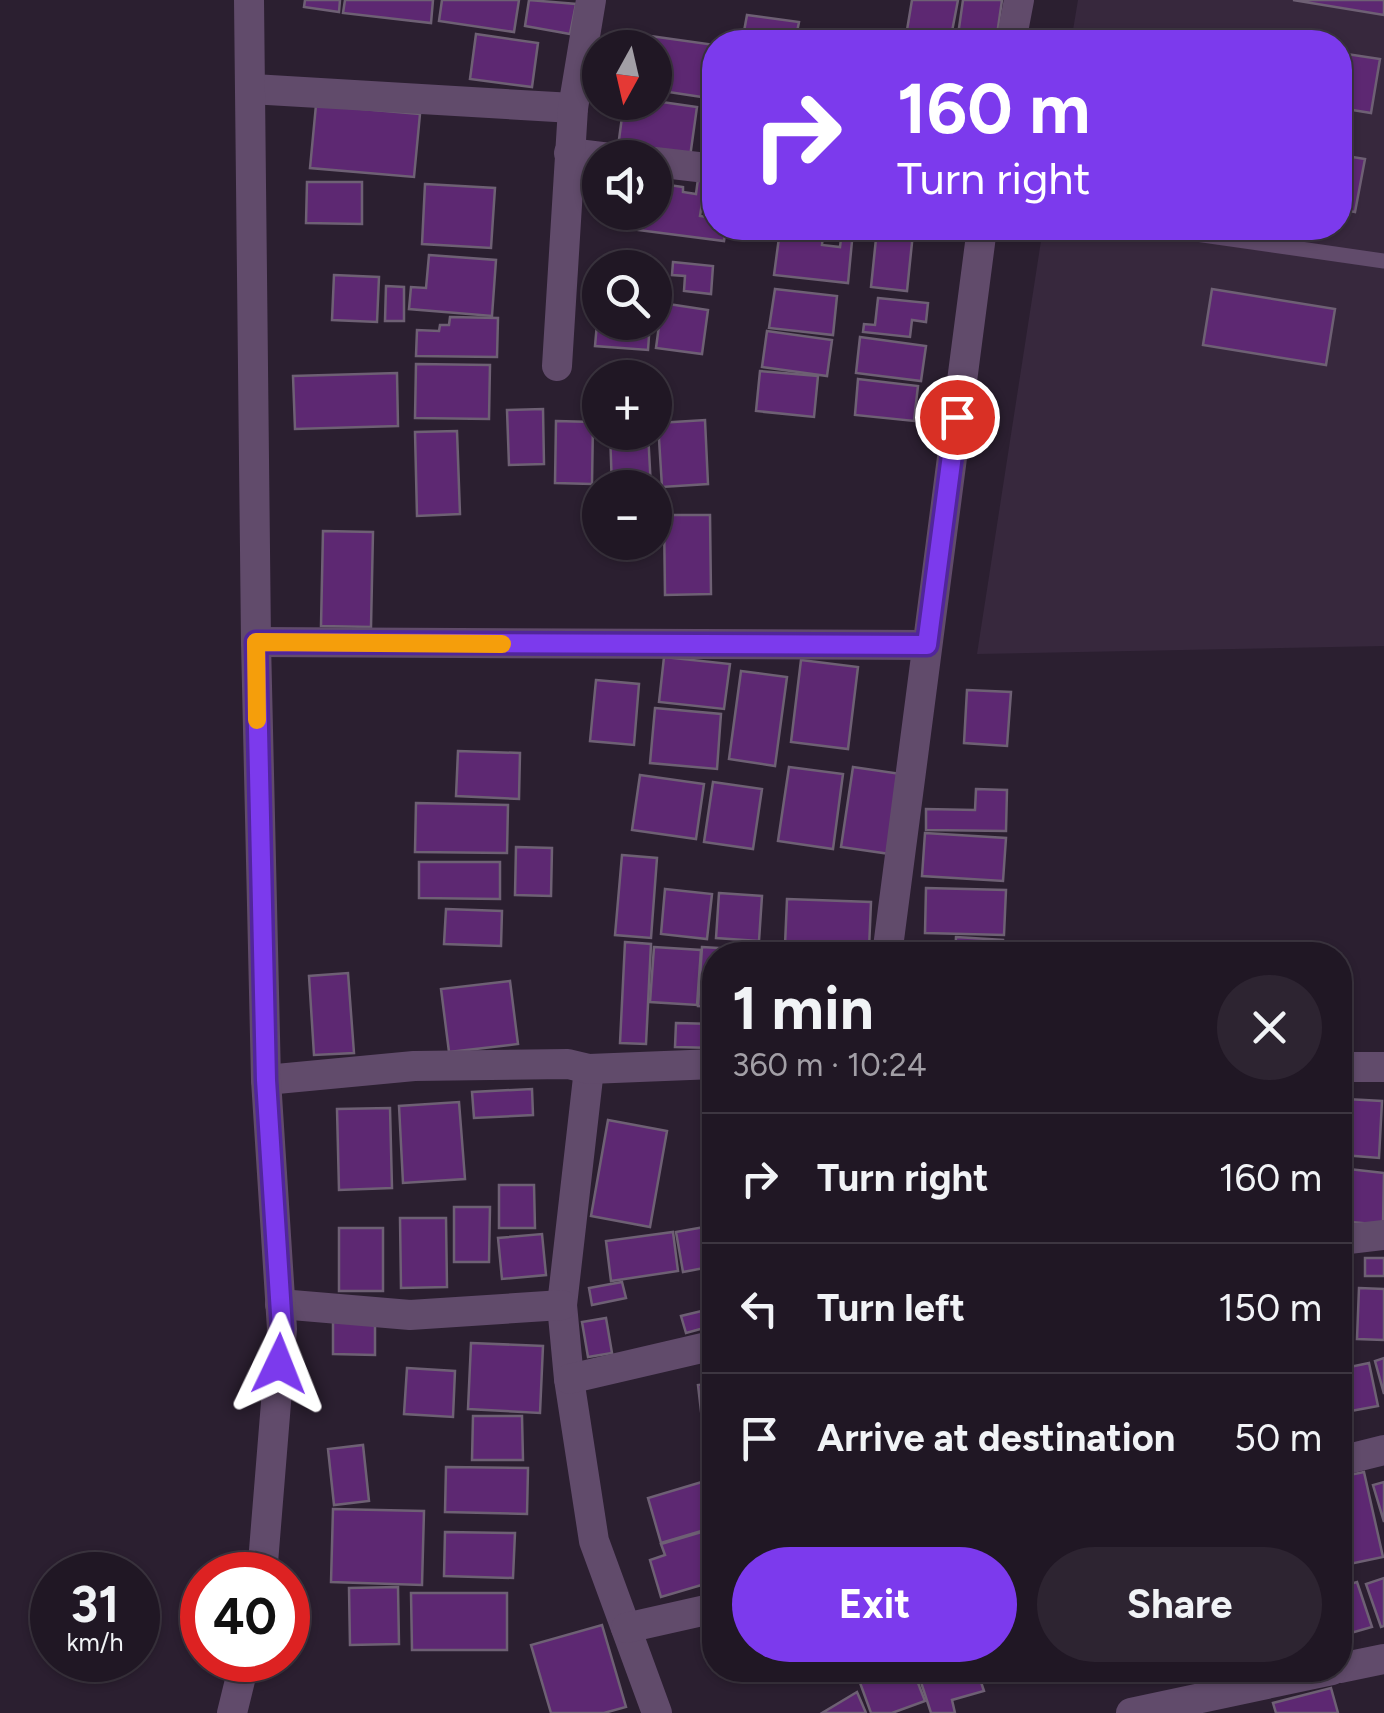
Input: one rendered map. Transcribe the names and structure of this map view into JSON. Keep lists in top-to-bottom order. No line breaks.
{"north":"bottom","page":{"map_buttons":["+","−"],"turn":["160 m","Turn right"],"heading":["1 min","360 m · 10:24"],"list":[{"name":"Turn right","value":"160 m"},{"name":"Turn left","value":"150 m"},{"name":"Arrive at destination","value":"50 m"}],"buttons":["Exit","Share"],"speed":"31 km/h","limit":"40"}}
